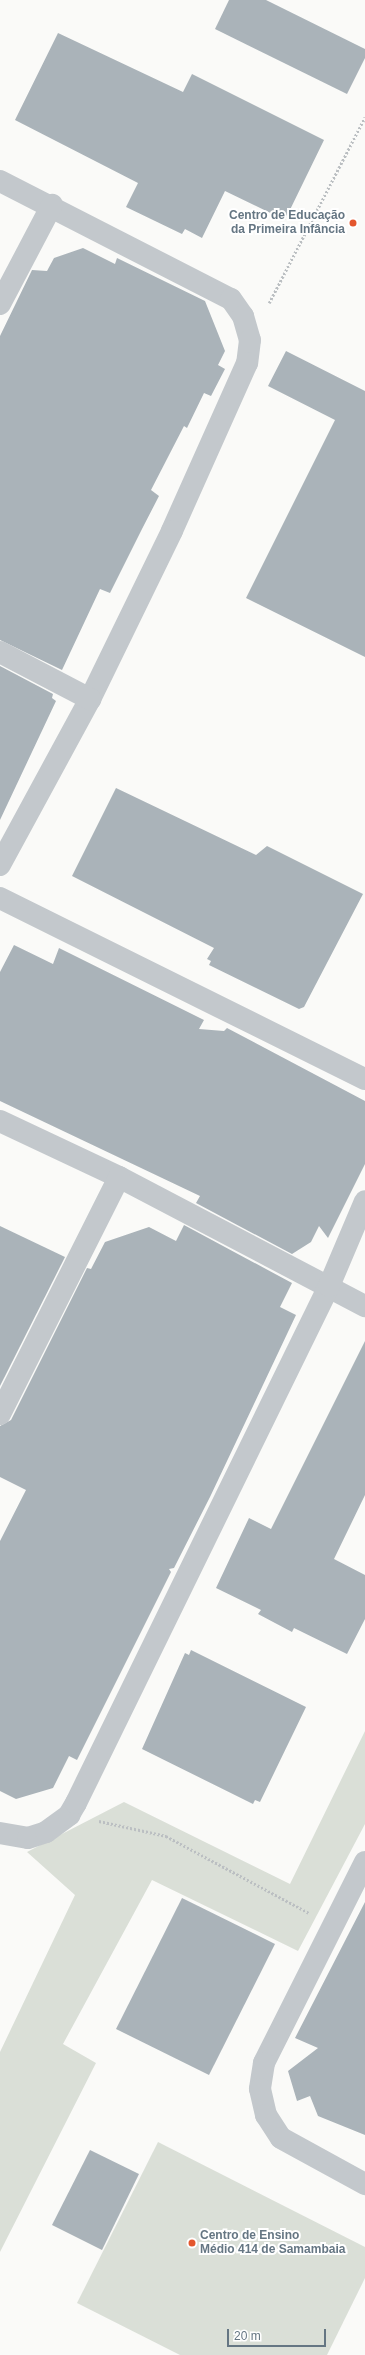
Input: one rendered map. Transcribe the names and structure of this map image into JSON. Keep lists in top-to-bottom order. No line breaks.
{"places":["Centro de Educação da Primeira Infância","Centro de Ensino Médio 414 de Samambaia"],"scale_bar":"20 m"}
